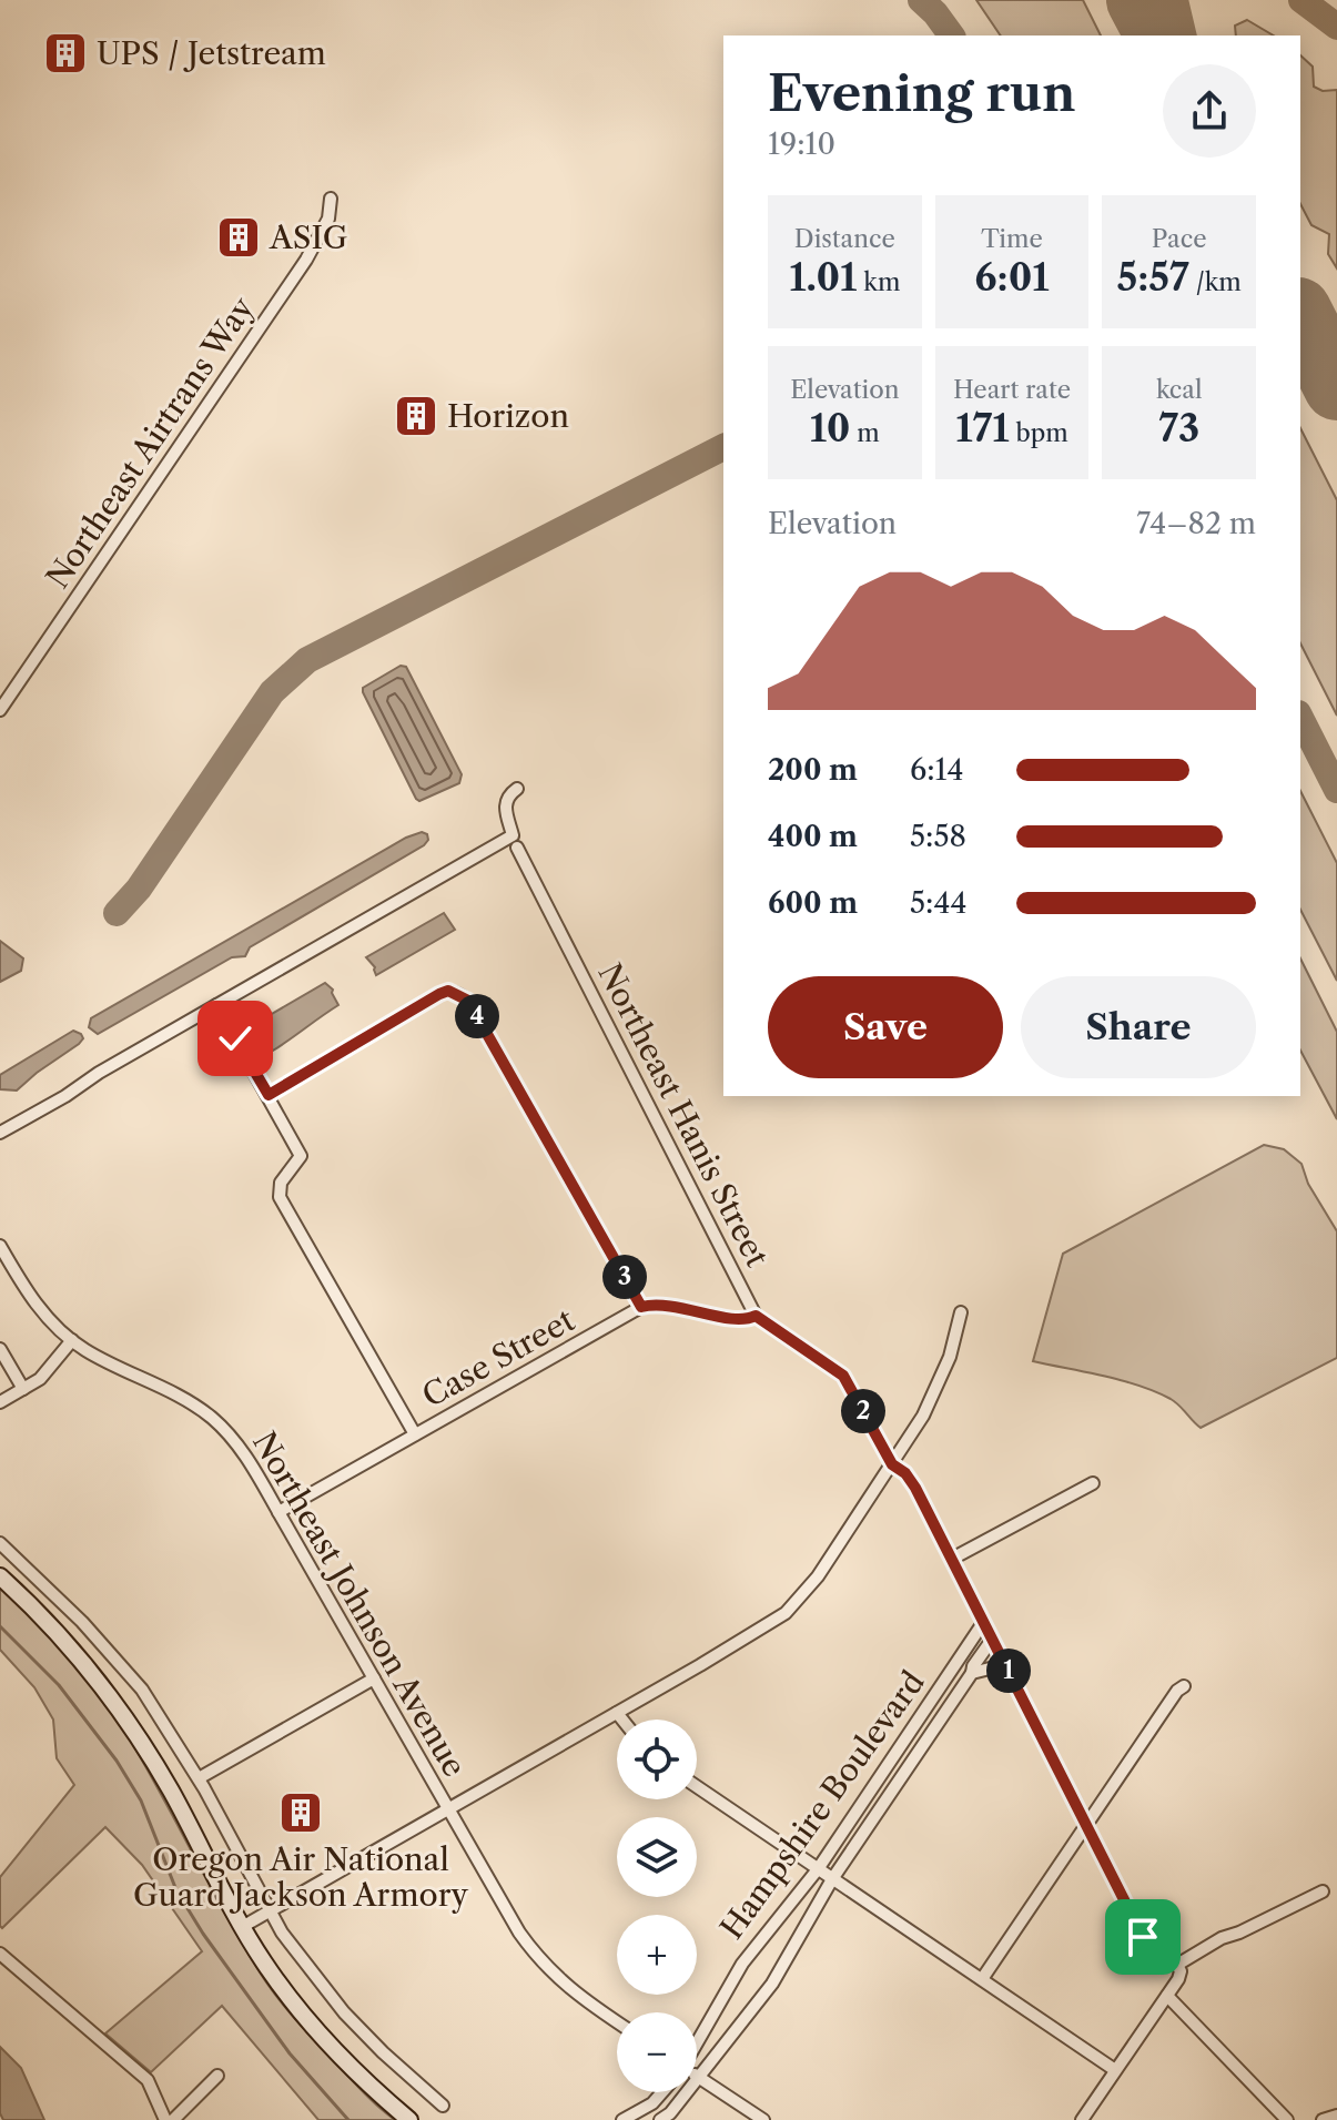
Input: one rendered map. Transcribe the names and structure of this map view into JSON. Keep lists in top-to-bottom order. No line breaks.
{"streets":{"street":["Northeast Airtrans Way","Northeast Hanis Street","Case Street","Northeast Johnson Avenue","Hampshire Boulevard"]},"crossings":[["Northeast Hanis Street","Hampshire Boulevard"],["Case Street","Northeast Johnson Avenue"]],"places":{"building":["UPS / Jetstream","ASIG","Horizon","Oregon Air National Guard Jackson Armory"]},"page":{"heading":["Evening run","19:10"],"stats":[["Distance","1.01 km"],["Time","6:01"],["Pace","5:57 /km"],["Elevation","10 m"],["Heart rate","171 bpm"],["kcal","73"]],"chart":["Elevation","74–82 m"],"list":[{"name":"200 m","note":"6:14"},{"name":"400 m","note":"5:58"},{"name":"600 m","note":"5:44"}],"buttons":["Save","Share"],"pins":["4","3","2","1"],"map_buttons":["+","−"]}}
